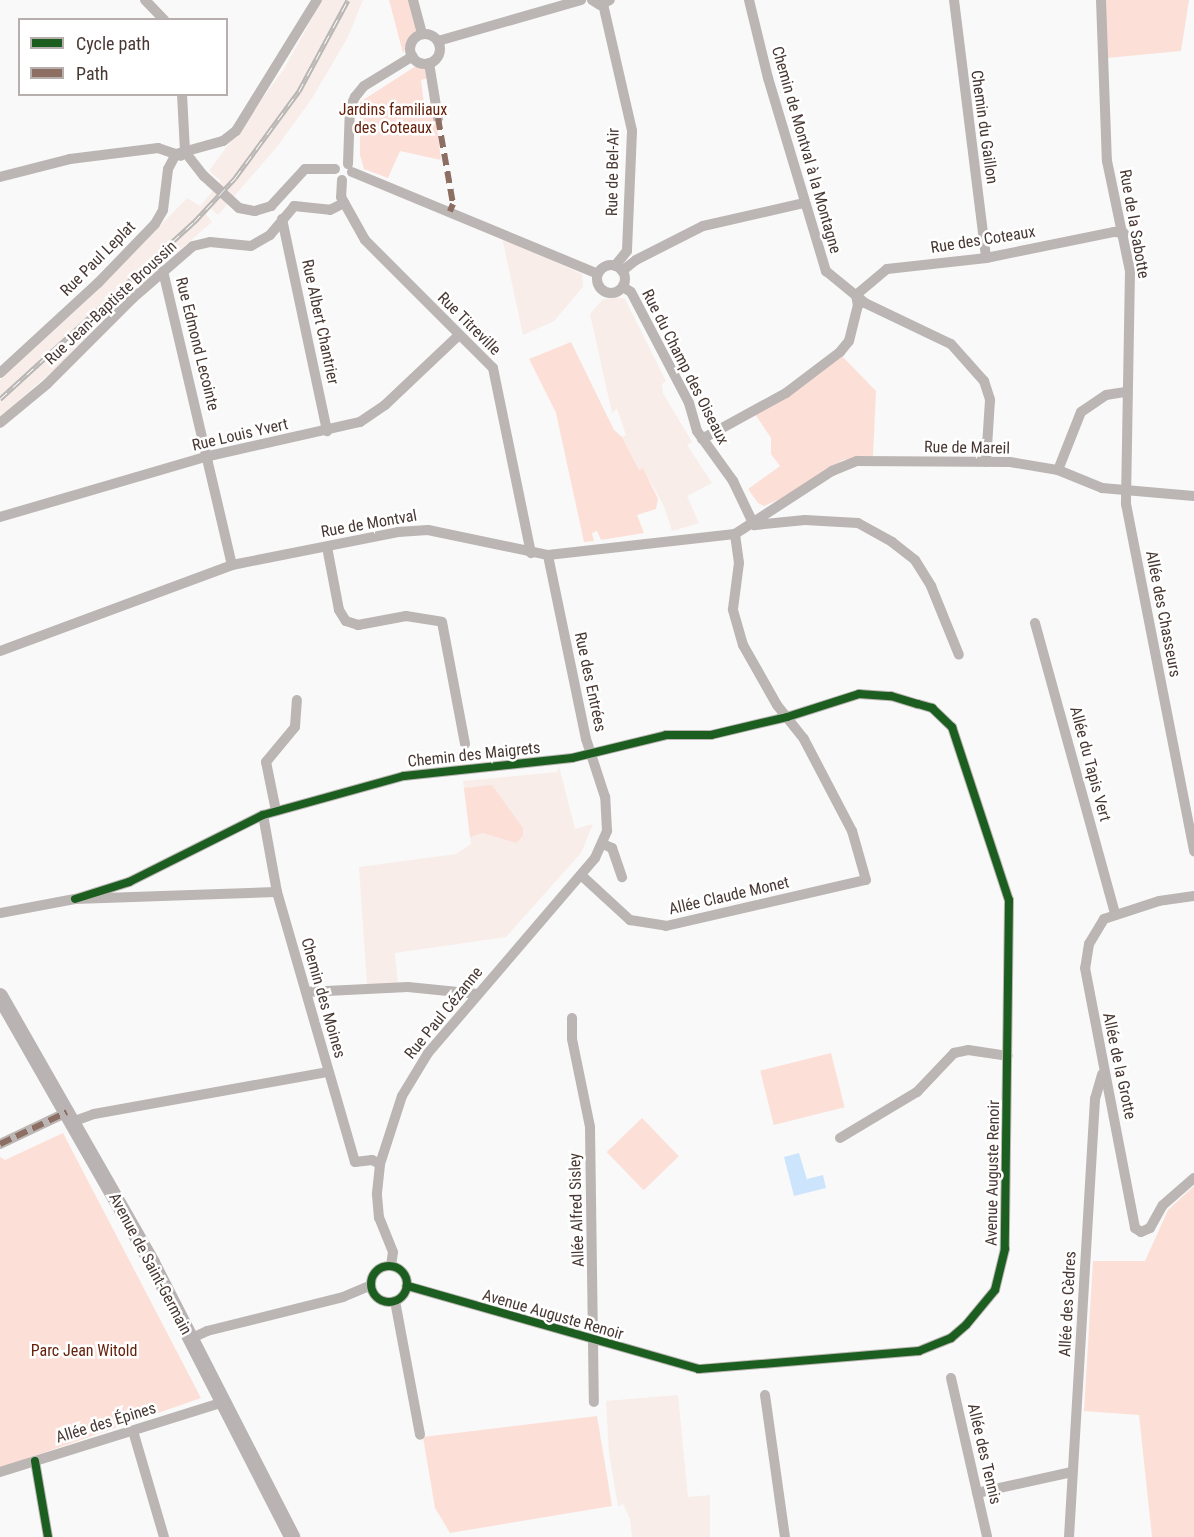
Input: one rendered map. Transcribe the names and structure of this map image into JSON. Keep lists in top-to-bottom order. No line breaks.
{"streets":{"main road":["Avenue de Saint-Germain"],"street":["Chemin du Gaillon","Chemin de Montval à la Montagne","Rue de Bel-Air","Rue de la Sabotte","Rue des Coteaux","Rue Paul Leplat","Rue Jean-Baptiste Broussin","Rue Albert Chantrier","Rue Titreville","Rue Edmond Lecointe","Rue du Champ des Oiseaux","Rue Louis Yvert","Rue de Mareil","Rue de Montval","Allée des Chasseurs","Rue des Entrées","Chemin des Maigrets","Allée du Tapis Vert","Allée Claude Monet","Chemin des Moines","Rue Paul Cézanne","Allée de la Grotte","Avenue Auguste Renoir","Allée Alfred Sisley","Allée des Cèdres","Allée des Épines","Allée des Tennis"]},"crossings":[["Chemin du Gaillon","Rue des Coteaux"],["Chemin de Montval à la Montagne","Rue des Coteaux"],["Chemin de Montval à la Montagne","Rue de Mareil"],["Rue de Bel-Air","Rue du Champ des Oiseaux"],["Rue de la Sabotte","Rue des Coteaux"],["Rue de la Sabotte","Rue de Mareil"],["Rue de la Sabotte","Allée des Chasseurs"],["Rue Jean-Baptiste Broussin","Rue Albert Chantrier"],["Rue Jean-Baptiste Broussin","Rue Titreville"],["Rue Jean-Baptiste Broussin","Rue Edmond Lecointe"],["Rue Albert Chantrier","Rue Louis Yvert"],["Rue Titreville","Rue Louis Yvert"],["Rue Titreville","Rue de Montval"],["Rue Edmond Lecointe","Rue Louis Yvert"],["Rue Edmond Lecointe","Rue de Montval"],["Rue du Champ des Oiseaux","Rue de Mareil"],["Rue du Champ des Oiseaux","Rue de Montval"],["Rue de Mareil","Rue de Montval"],["Rue de Mareil","Allée des Chasseurs"],["Rue de Montval","Rue des Entrées"],["Rue des Entrées","Chemin des Maigrets"],["Rue des Entrées","Rue Paul Cézanne"],["Chemin des Maigrets","Allée Claude Monet"],["Chemin des Maigrets","Chemin des Moines"],["Chemin des Maigrets","Avenue Auguste Renoir"],["Allée du Tapis Vert","Allée de la Grotte"],["Allée Claude Monet","Rue Paul Cézanne"],["Allée Claude Monet","Avenue Auguste Renoir"],["Chemin des Moines","Rue Paul Cézanne"],["Rue Paul Cézanne","Avenue Auguste Renoir"],["Allée de la Grotte","Allée des Cèdres"],["Avenue Auguste Renoir","Allée Alfred Sisley"],["Avenue de Saint-Germain","Allée des Épines"]],"parks":["Jardins familiaux des Coteaux","Parc Jean Witold"],"legend":["Cycle path","Path"]}
